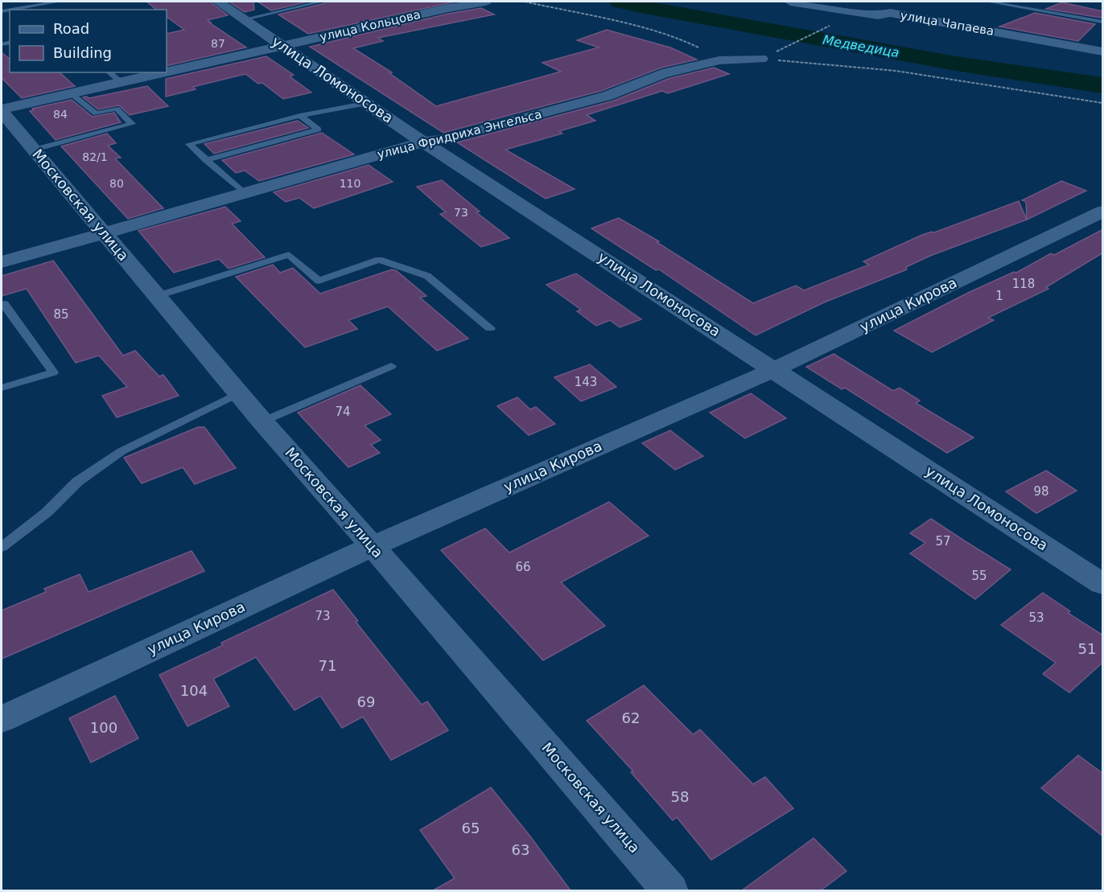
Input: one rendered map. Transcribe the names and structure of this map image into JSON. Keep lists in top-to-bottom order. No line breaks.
{"streets":{"street":["улица Чапаева","улица Кольцова","улица Ломоносова","улица Фридриха Энгельса","Московская улица","улица Кирова"]},"crossings":[["улица Кольцова","улица Ломоносова"],["улица Кольцова","Московская улица"],["улица Ломоносова","улица Фридриха Энгельса"],["улица Ломоносова","улица Кирова"],["улица Фридриха Энгельса","Московская улица"],["Московская улица","улица Кирова"]],"water":["Медведица"],"house_numbers":["87","84","82/1","80","110","73","118","1","85","143","74","98","57","66","55","73","53","51","71","104","69","62","100","58","65","63"],"legend":["Road","Building"]}
